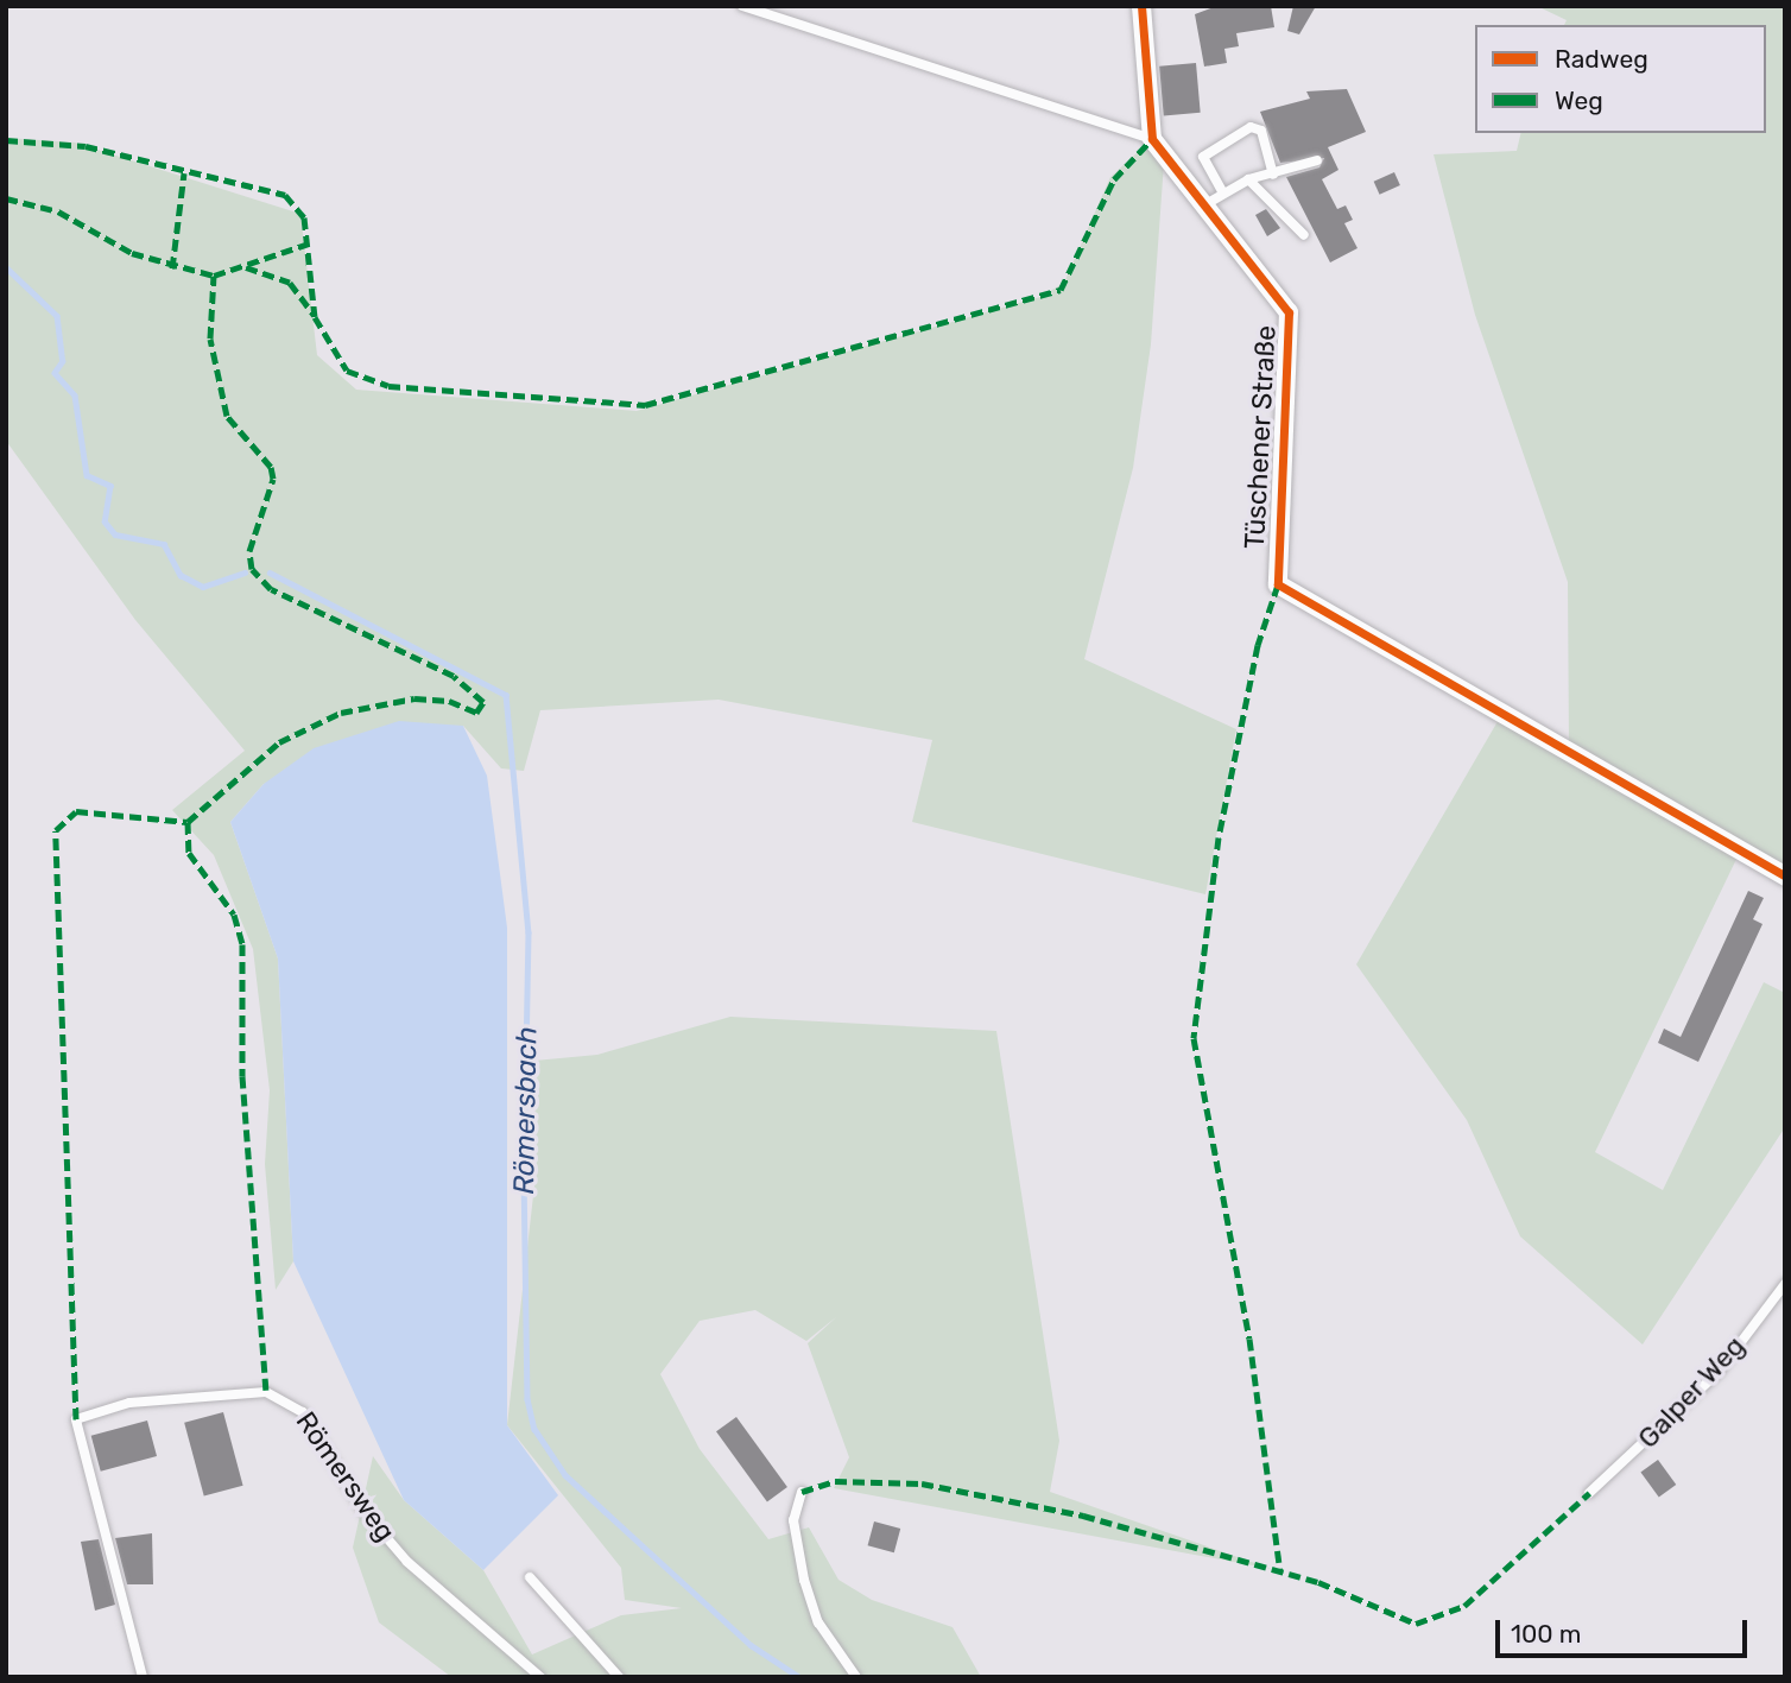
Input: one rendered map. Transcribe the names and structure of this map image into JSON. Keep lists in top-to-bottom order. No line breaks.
{"streets":{"street":["Tüschener Straße"],"lane":["Galper Weg","Römersweg"]},"water":["Römersbach"],"legend":["Radweg","Weg"],"scale_bar":"100 m"}
